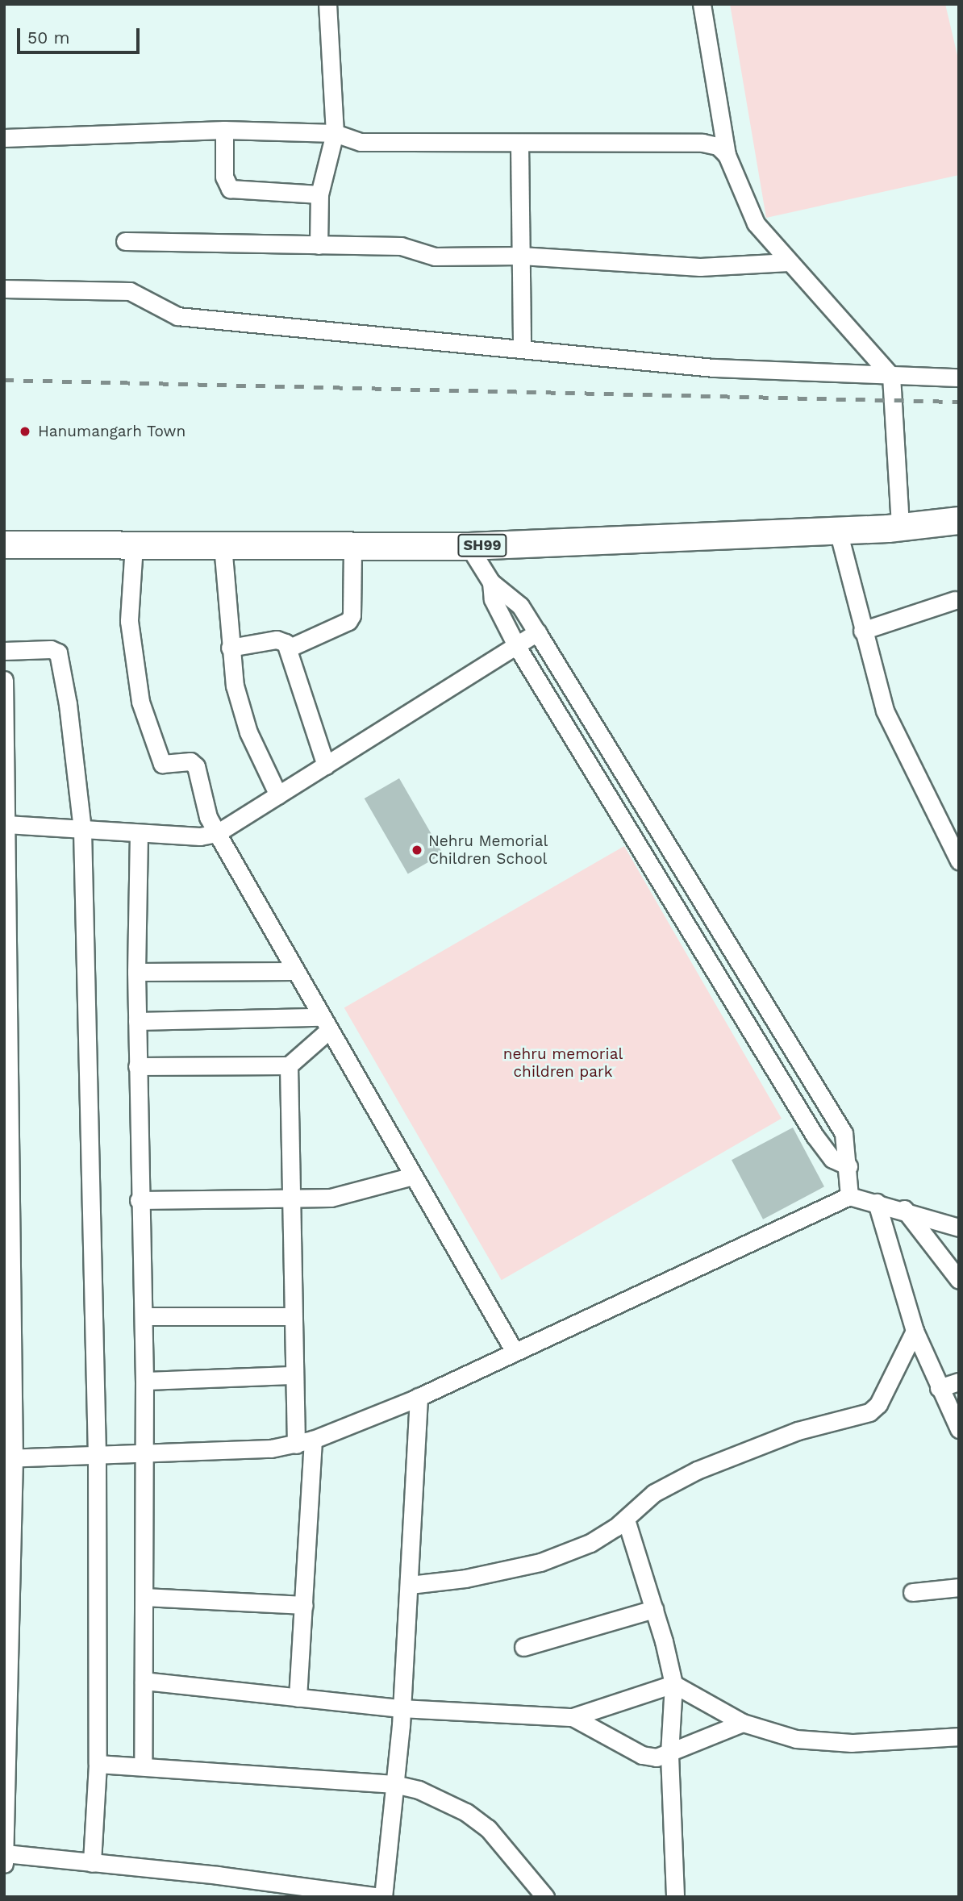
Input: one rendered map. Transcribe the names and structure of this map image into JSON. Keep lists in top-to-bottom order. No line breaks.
{"streets":{"main road":["SH99"]},"parks":["nehru memorial children park"],"places":["Hanumangarh Town","Nehru Memorial Children School"],"scale_bar":"50 m"}
